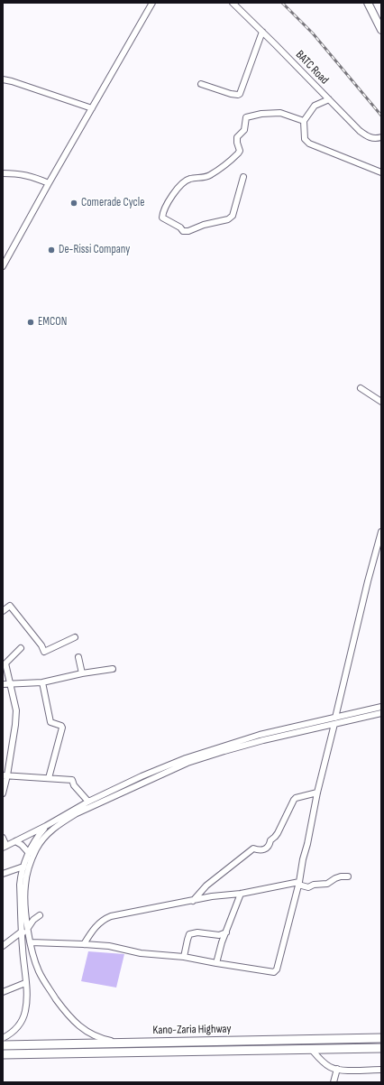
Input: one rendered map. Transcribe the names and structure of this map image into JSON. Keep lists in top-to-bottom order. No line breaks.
{"streets":{"highway":["Kano-Zaria Highway"],"street":["BATC Road"]},"places":["Comerade Cycle","De-Rissi Company","EMCON"]}
